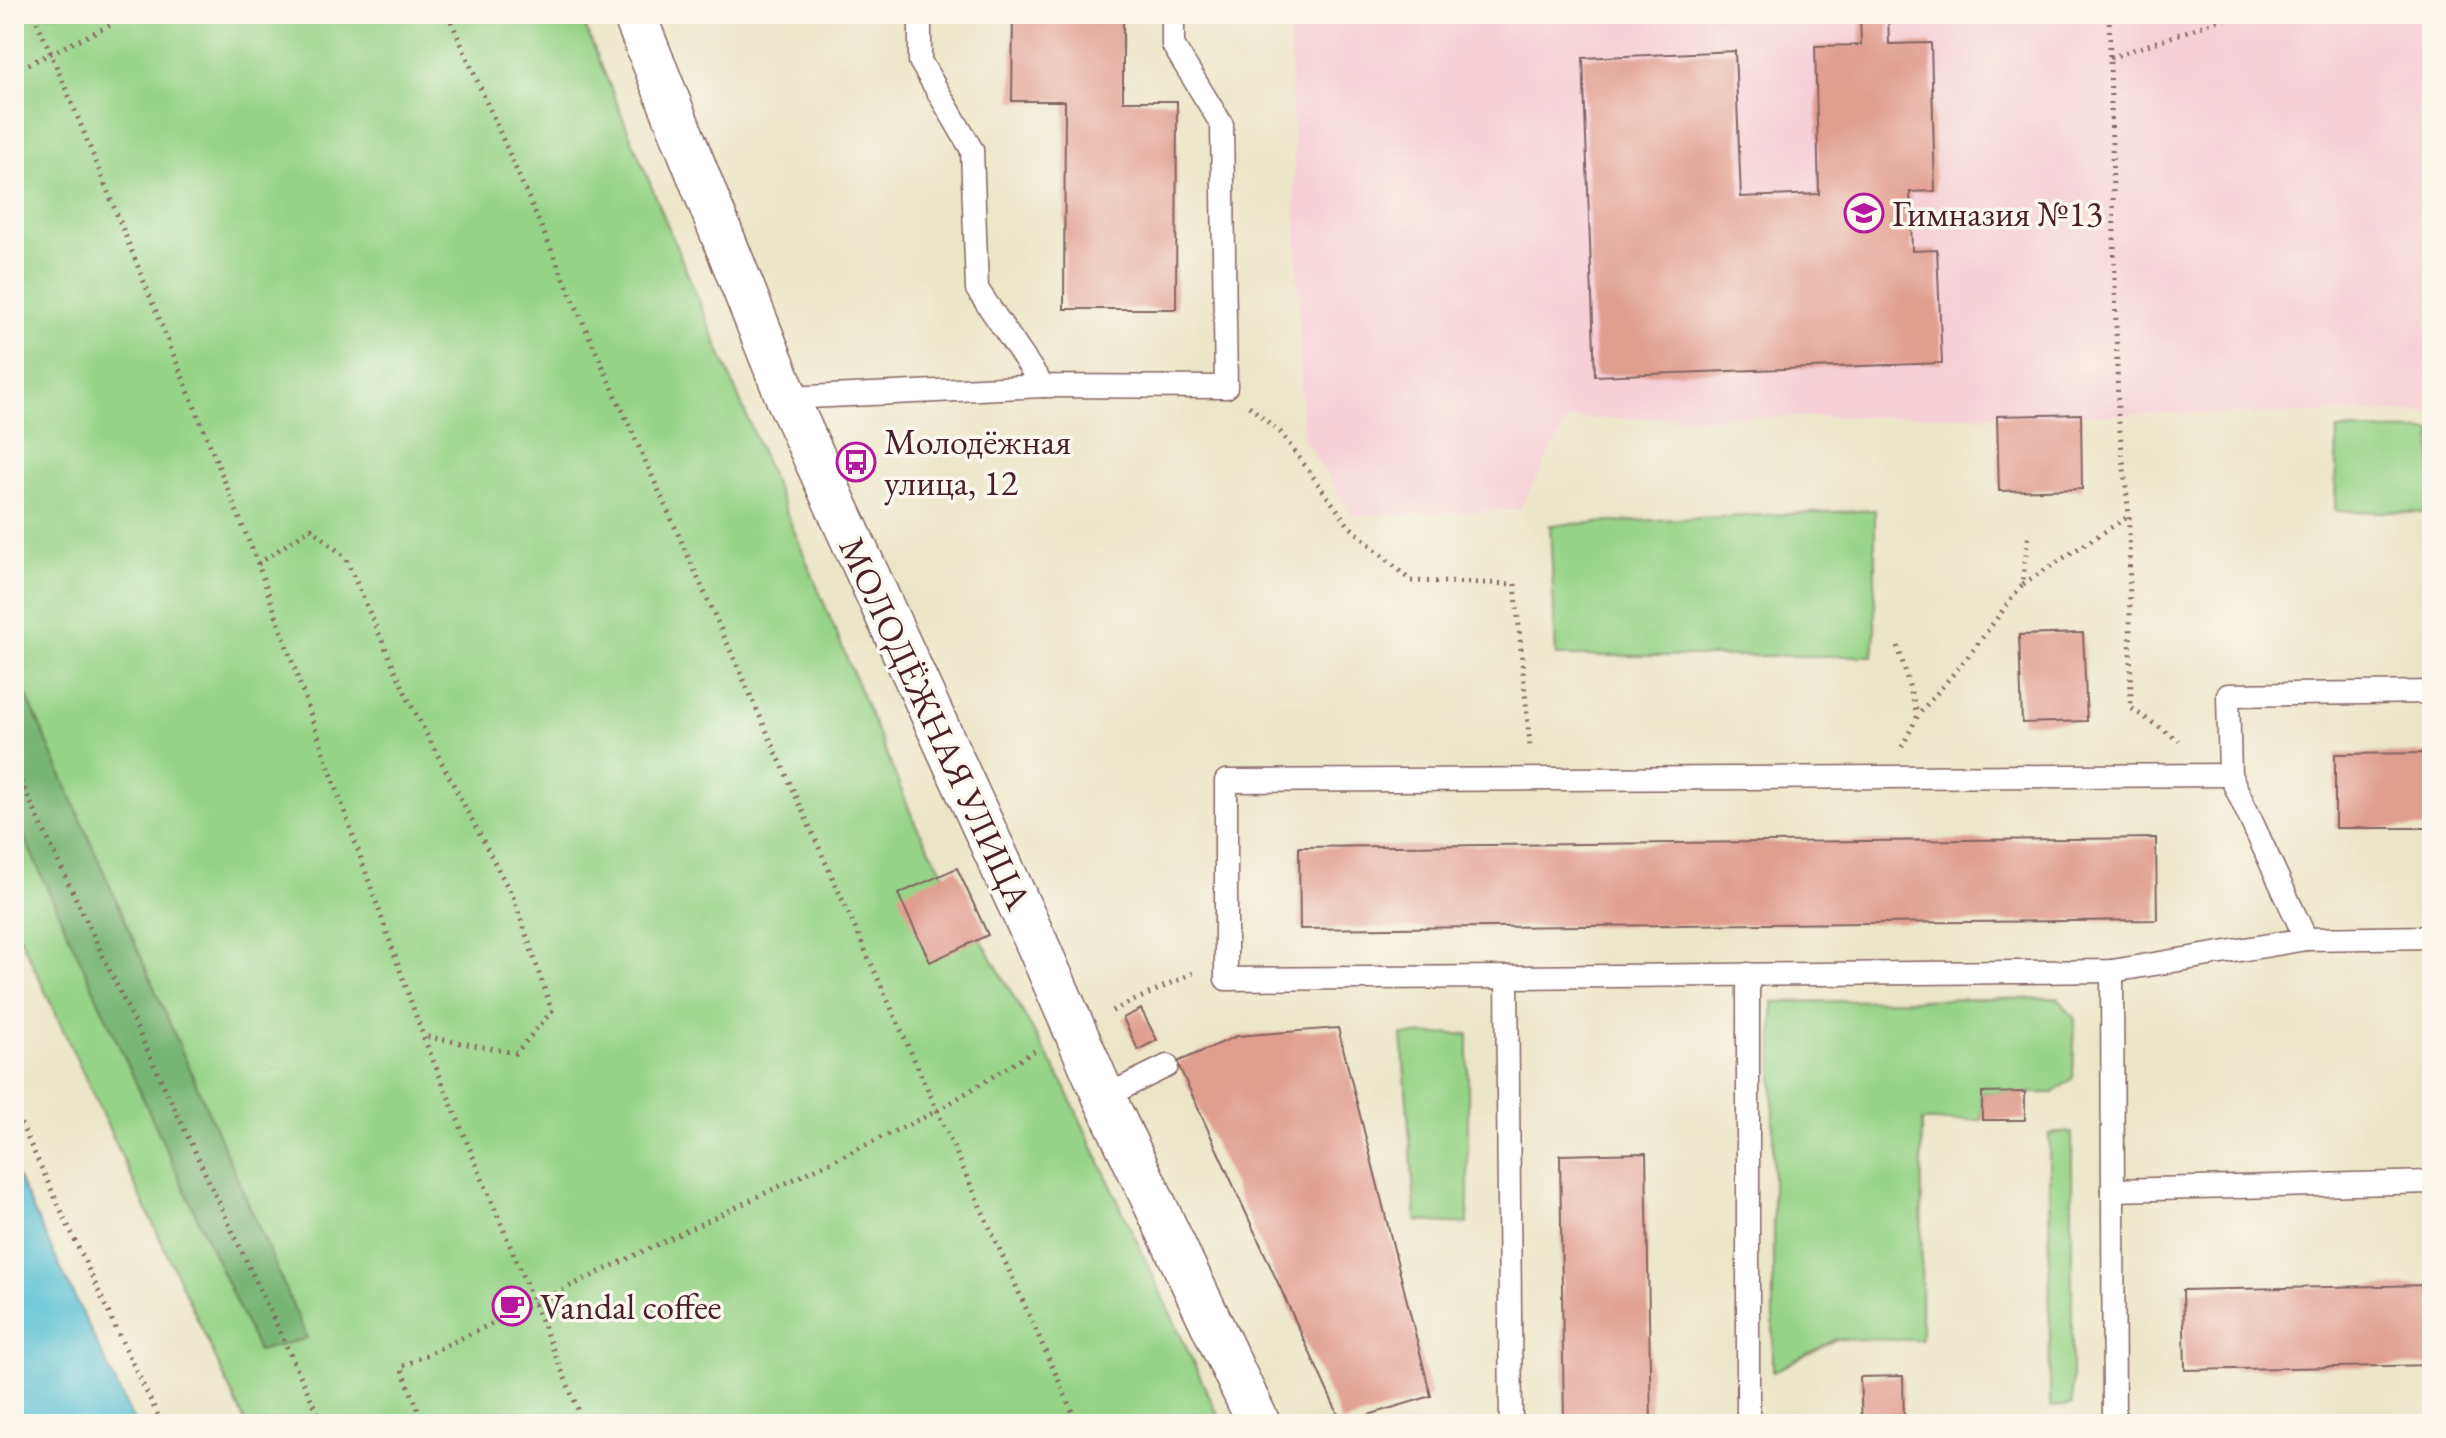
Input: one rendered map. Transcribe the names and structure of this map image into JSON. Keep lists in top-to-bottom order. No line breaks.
{"streets":{"street":["МОЛОДЁЖНАЯ УЛИЦА"]},"places":{"school or university":["Гимназия №13"],"bus stop":["Молодёжная улица, 12"],"cafe":["Vandal coffee"]}}
